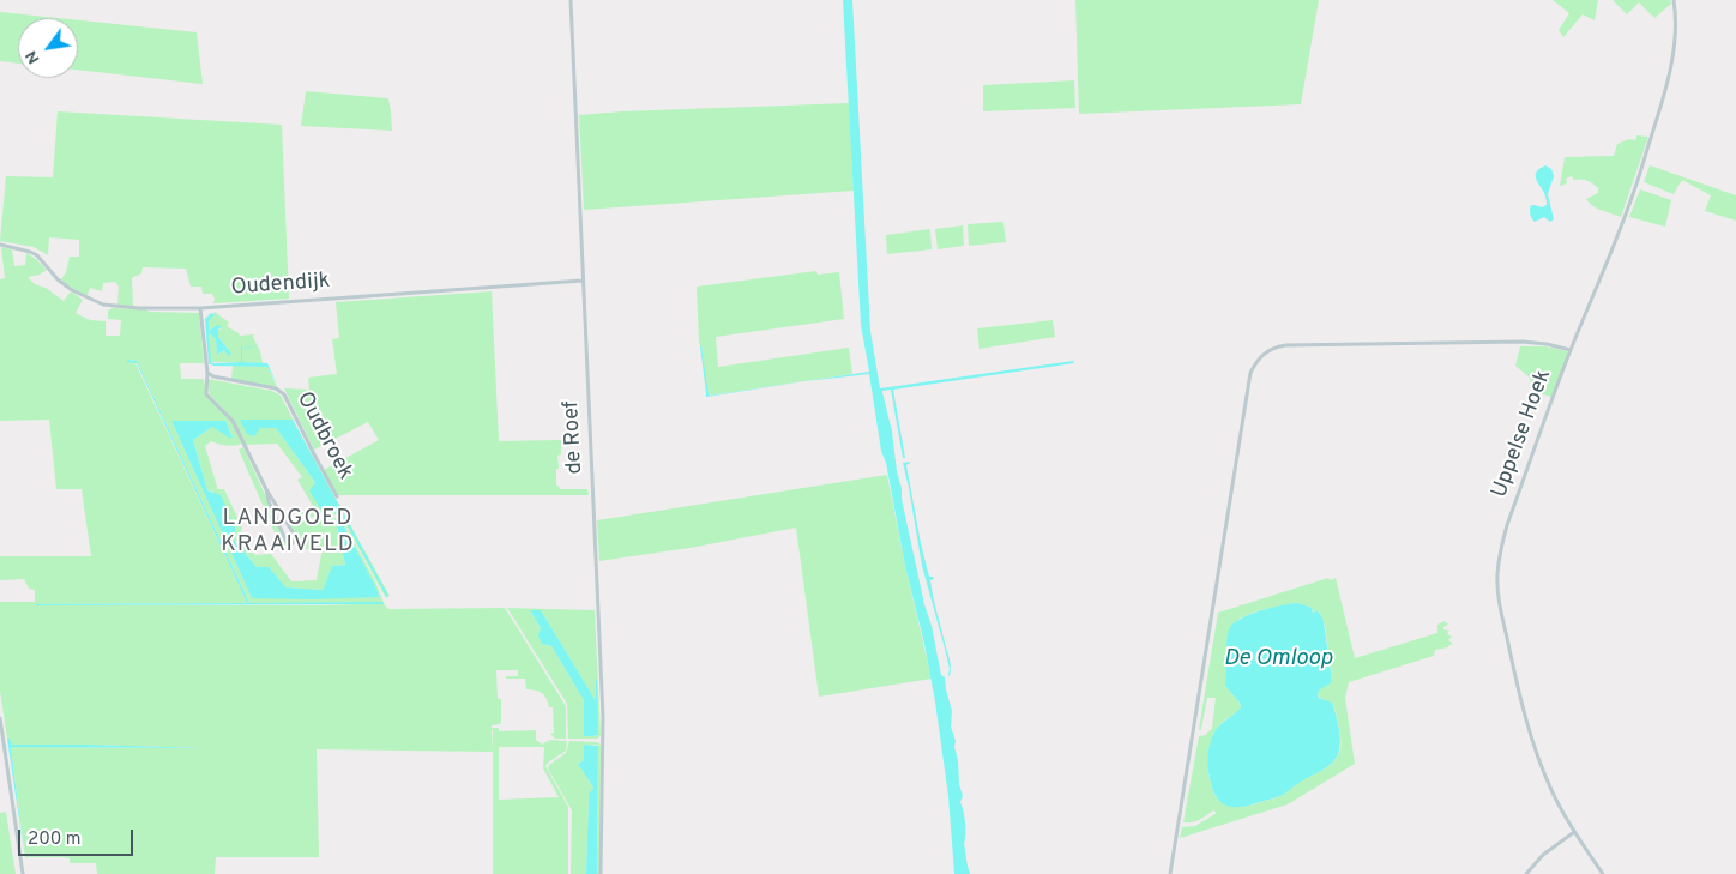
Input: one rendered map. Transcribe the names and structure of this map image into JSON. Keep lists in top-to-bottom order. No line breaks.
{"streets":{"street":["Oudendijk","Uppelse Hoek","Oudbroek","de Roef"]},"crossings":[["Oudendijk","de Roef"]],"districts":["LANDGOED KRAAIVELD"],"water":["De Omloop"],"scale_bar":"200 m","north":"bottom left"}
